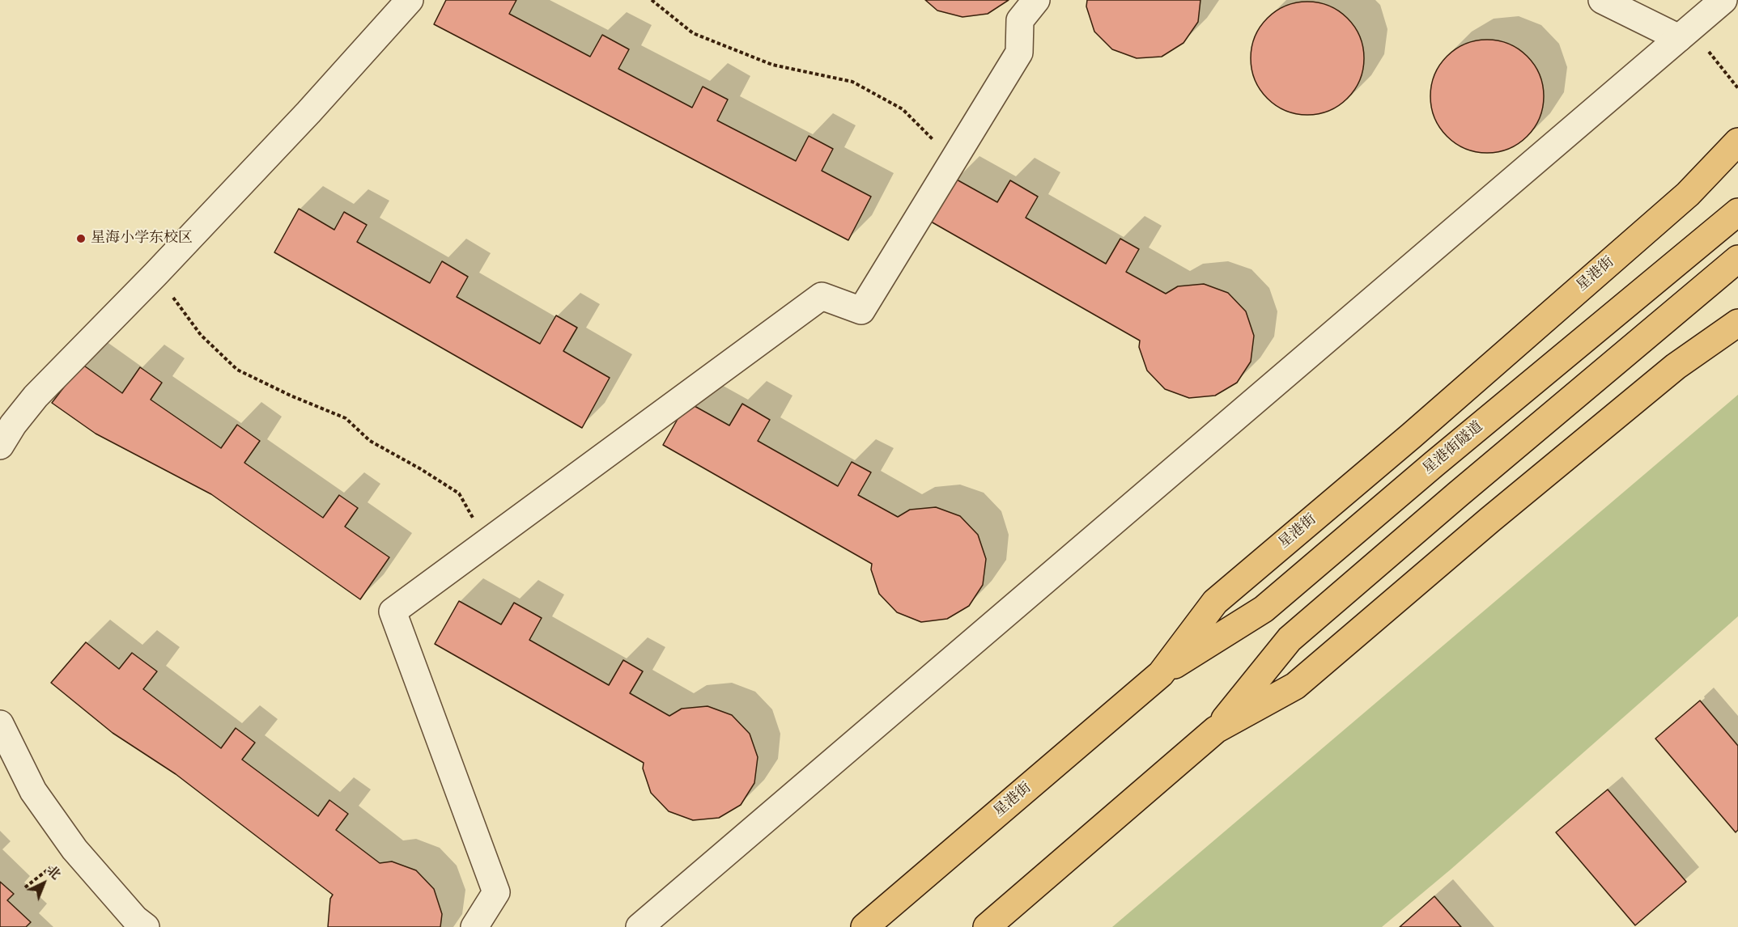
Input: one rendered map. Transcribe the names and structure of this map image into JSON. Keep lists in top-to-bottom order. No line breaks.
{"streets":{"main road":["星港街","星港街隧道"]},"crossings":[["星港街","星港街隧道"]],"places":["星海小学东校区"],"north":"top right"}
